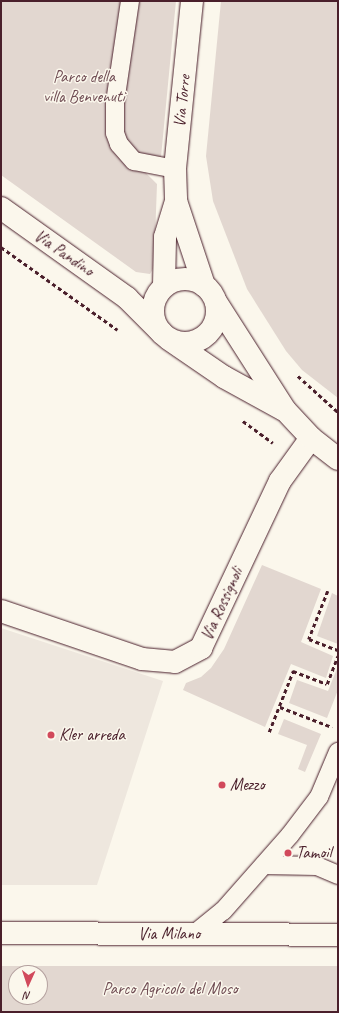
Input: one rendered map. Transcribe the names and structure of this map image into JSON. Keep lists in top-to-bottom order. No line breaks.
{"streets":{"street":["Via Torre","Via Pandino","Via Rossignoli","Via Milano"]},"crossings":[["Via Torre","Via Pandino"],["Via Pandino","Via Rossignoli"]],"parks":["Parco della villa Benvenuti","Parco Agricolo del Moso"],"places":["Kler arreda","Mezzo","Tamoil"],"north":"bottom"}
